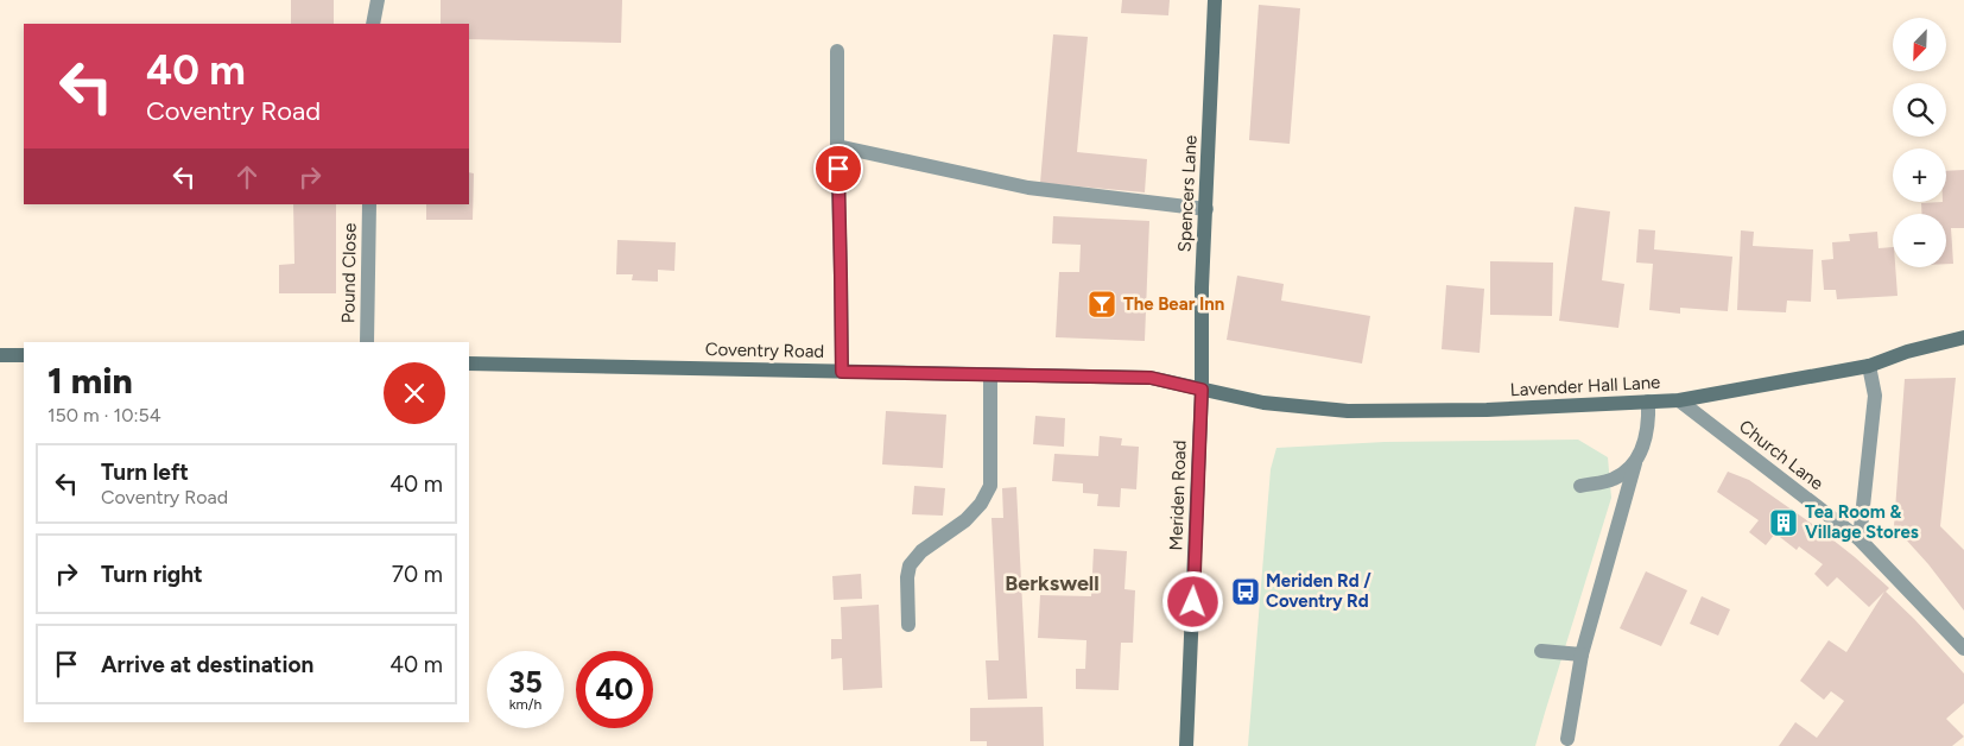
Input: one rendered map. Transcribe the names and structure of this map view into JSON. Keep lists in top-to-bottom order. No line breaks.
{"streets":{"street":["Spencers Lane","Pound Close","Coventry Road","Lavender Hall Lane","Church Lane","Meriden Road"]},"crossings":[["Spencers Lane","Coventry Road"],["Spencers Lane","Lavender Hall Lane"],["Spencers Lane","Meriden Road"],["Coventry Road","Lavender Hall Lane"],["Coventry Road","Meriden Road"],["Lavender Hall Lane","Church Lane"],["Lavender Hall Lane","Meriden Road"]],"districts":["Berkswell"],"places":{"bar":["The Bear Inn"],"building":["Tea Room & Village Stores"],"bus stop":["Meriden Rd / Coventry Rd"]},"north":"bottom left","page":{"map_buttons":["+","−"],"turn":["40 m","Coventry Road"],"heading":["1 min","150 m · 10:54"],"list":[{"name":"Turn left","note":"Coventry Road","value":"40 m"},{"name":"Turn right","value":"70 m"},{"name":"Arrive at destination","value":"40 m"}],"speed":"35 km/h","limit":"40"}}
